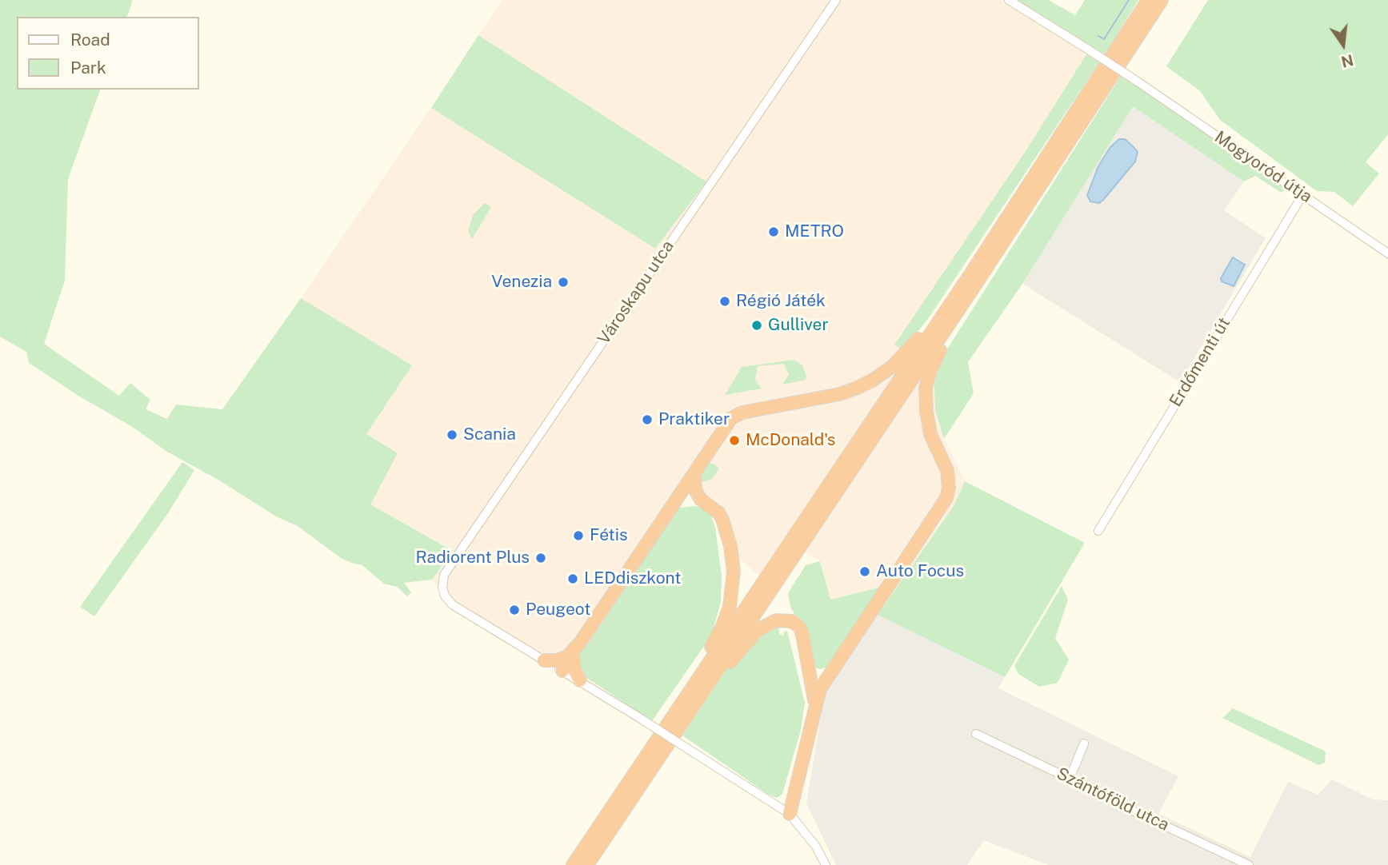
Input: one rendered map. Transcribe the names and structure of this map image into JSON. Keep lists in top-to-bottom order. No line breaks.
{"streets":{"street":["Mogyoród útja","Városkapu utca","Erdőmenti út","Szántóföld utca"]},"crossings":[["Mogyoród útja","Erdőmenti út"]],"places":["METRO","Venezia","Régió Játék","Gulliver","Praktiker","Scania","McDonald's","Fétis","Radiorent Plus","Auto Focus","LEDdiszkont","Peugeot"],"legend":["Road","Park"],"north":"bottom"}
